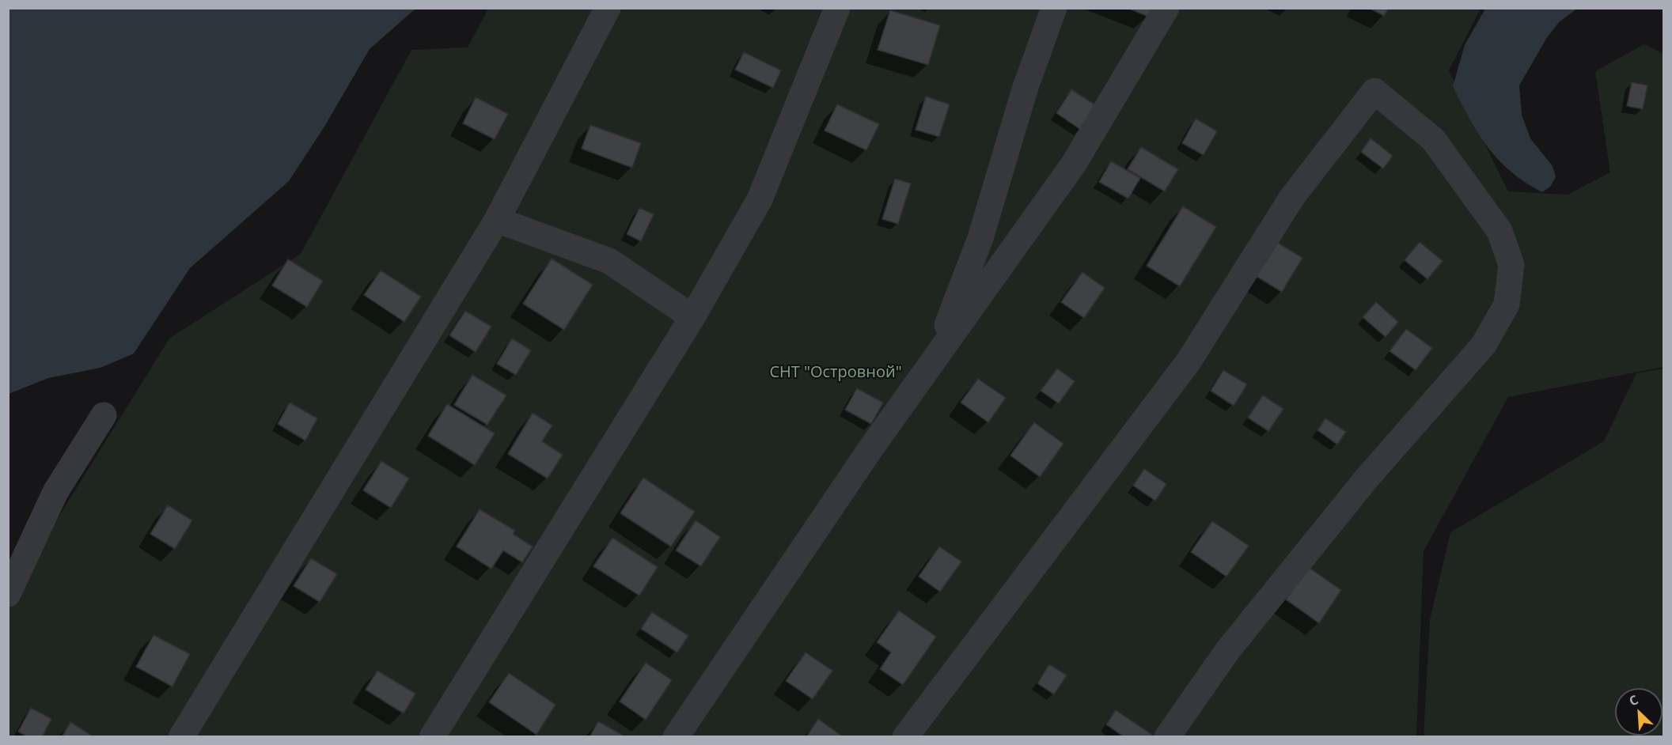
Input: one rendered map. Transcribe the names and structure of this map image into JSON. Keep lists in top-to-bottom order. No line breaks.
{"parks":["СНТ \"Островной\""],"north":"top left"}
